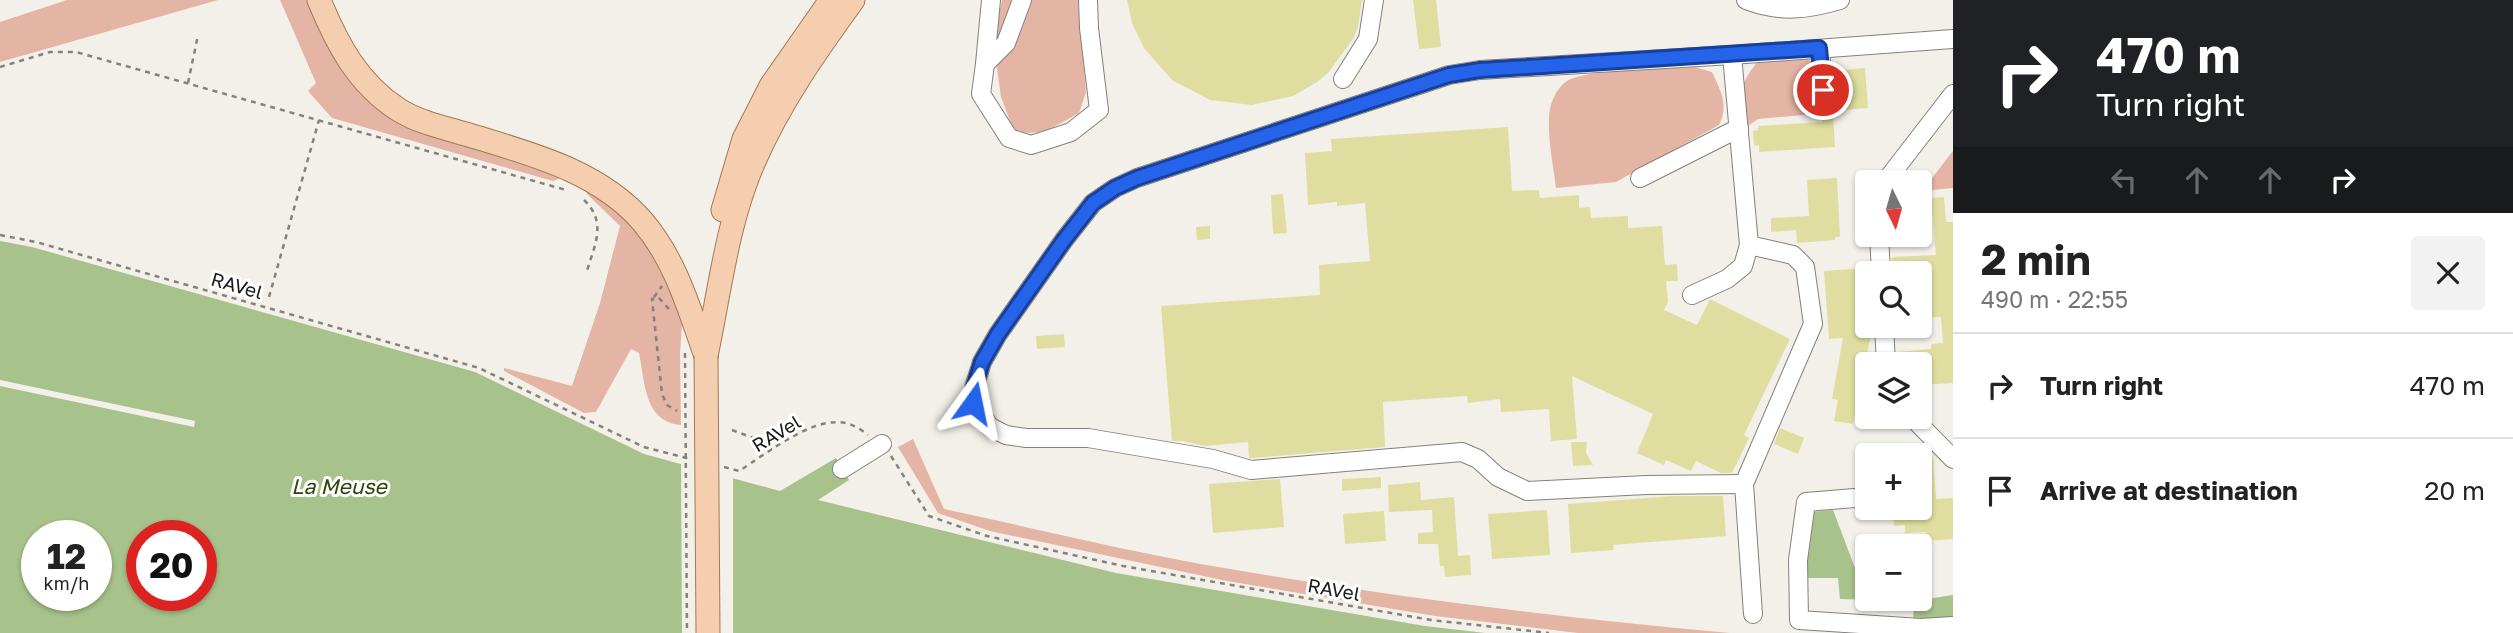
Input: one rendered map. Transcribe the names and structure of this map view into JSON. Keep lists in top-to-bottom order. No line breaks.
{"streets":{"path":["RAVel"]},"water":["La Meuse"],"north":"bottom","page":{"turn":["470 m","Turn right"],"map_buttons":["+","−"],"heading":["2 min","490 m · 22:55"],"list":[{"name":"Turn right","value":"470 m"},{"name":"Arrive at destination","value":"20 m"}],"speed":"12 km/h","limit":"20"}}
